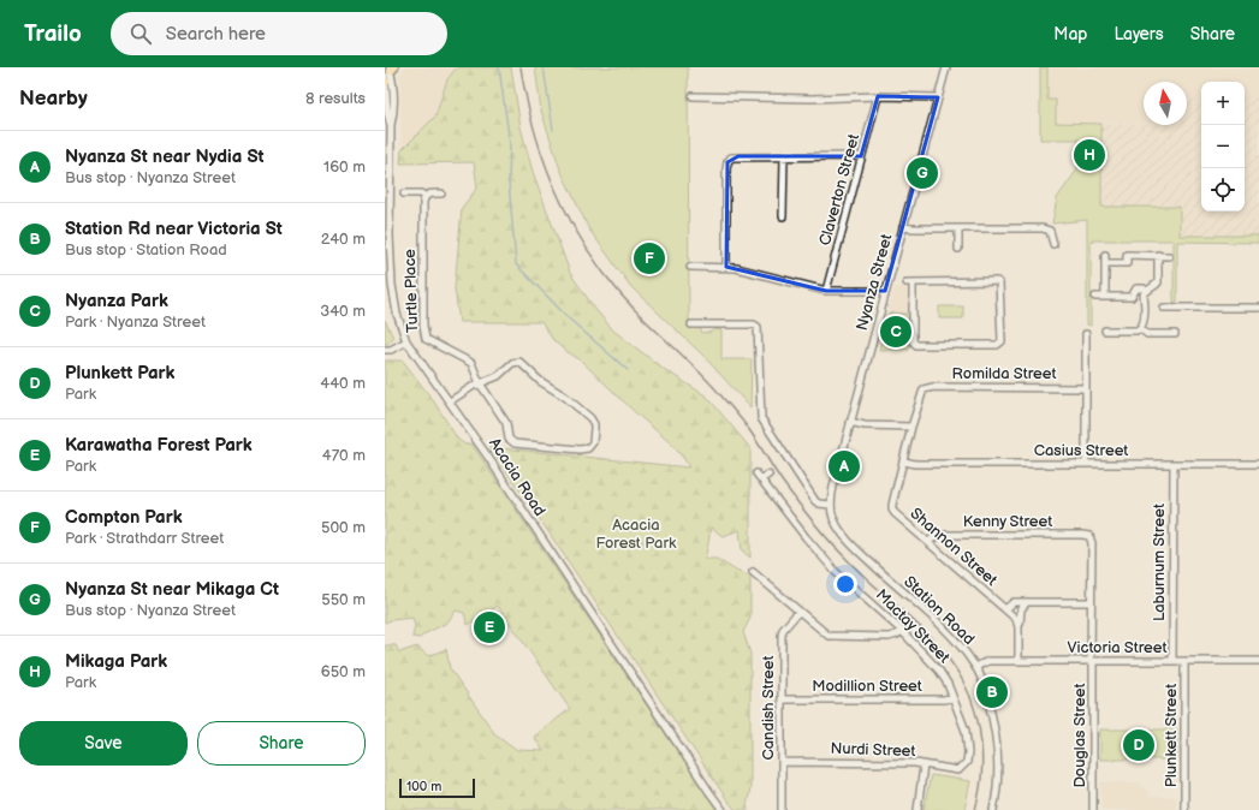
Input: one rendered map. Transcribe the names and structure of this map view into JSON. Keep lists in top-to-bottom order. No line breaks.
{"streets":{"street":["Claverton Street","Nyanza Street","Turtle Place","Romilda Street","Casius Street","Acacia Road","Kenny Street","Shannon Street","Laburnum Street","Station Road","Mactay Street","Victoria Street","Modillion Street","Candish Street","Douglas Street","Plunkett Street","Nurdi Street"]},"crossings":[["Nyanza Street","Station Road"],["Romilda Street","Shannon Street"],["Casius Street","Shannon Street"],["Casius Street","Laburnum Street"],["Kenny Street","Shannon Street"],["Kenny Street","Douglas Street"],["Laburnum Street","Victoria Street"],["Station Road","Victoria Street"],["Mactay Street","Modillion Street"],["Mactay Street","Nurdi Street"],["Victoria Street","Douglas Street"],["Victoria Street","Plunkett Street"],["Modillion Street","Candish Street"],["Candish Street","Nurdi Street"]],"parks":["Acacia Forest Park"],"scale_bar":"100 m","north":"top","page":{"header":"Trailo","search":"Search here","nav":["Map","Layers","Share"],"heading":["Nearby","8 results"],"map_buttons":["+","−"],"list":[{"mark":"A","name":"Nyanza St near Nydia St","note":"Bus stop · Nyanza Street","value":"160 m"},{"mark":"B","name":"Station Rd near Victoria St","note":"Bus stop · Station Road","value":"240 m"},{"mark":"C","name":"Nyanza Park","note":"Park · Nyanza Street","value":"340 m"},{"mark":"D","name":"Plunkett Park","note":"Park","value":"440 m"},{"mark":"E","name":"Karawatha Forest Park","note":"Park","value":"470 m"},{"mark":"F","name":"Compton Park","note":"Park · Strathdarr Street","value":"500 m"},{"mark":"G","name":"Nyanza St near Mikaga Ct","note":"Bus stop · Nyanza Street","value":"550 m"},{"mark":"H","name":"Mikaga Park","note":"Park","value":"650 m"}],"pins":["H","G","F","C","A","E","B","D"],"buttons":["Save","Share"],"scale":"100 m"}}
